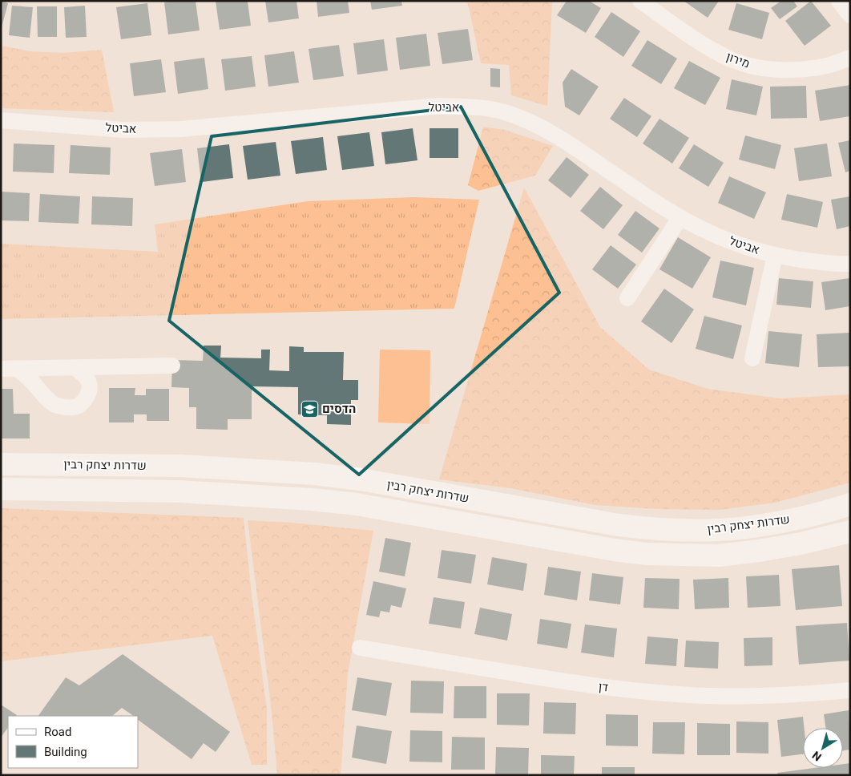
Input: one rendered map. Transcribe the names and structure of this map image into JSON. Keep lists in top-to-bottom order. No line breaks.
{"streets":{"main road":["שדרות יצחק רבין"],"street":["מירון","אביטל","דן"]},"places":{"school or university":["הדסים"]},"legend":["Road","Building"],"north":"bottom left"}
